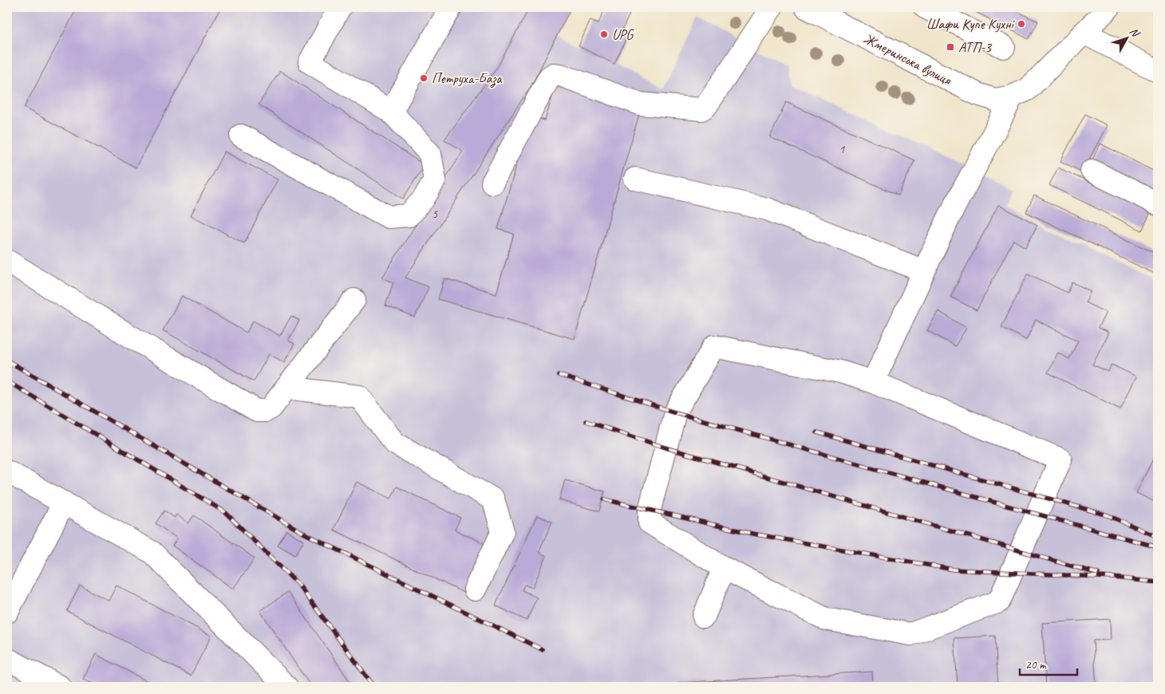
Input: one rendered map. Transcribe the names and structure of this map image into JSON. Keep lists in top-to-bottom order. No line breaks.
{"streets":{"main road":["Жмеринська вулиця"]},"places":{"other":["Шафи Купе Кухні","UPG","Петруха-База"],"transit":["АТП-3"]},"house_numbers":["1","5"],"scale_bar":"20 m","north":"top right"}
